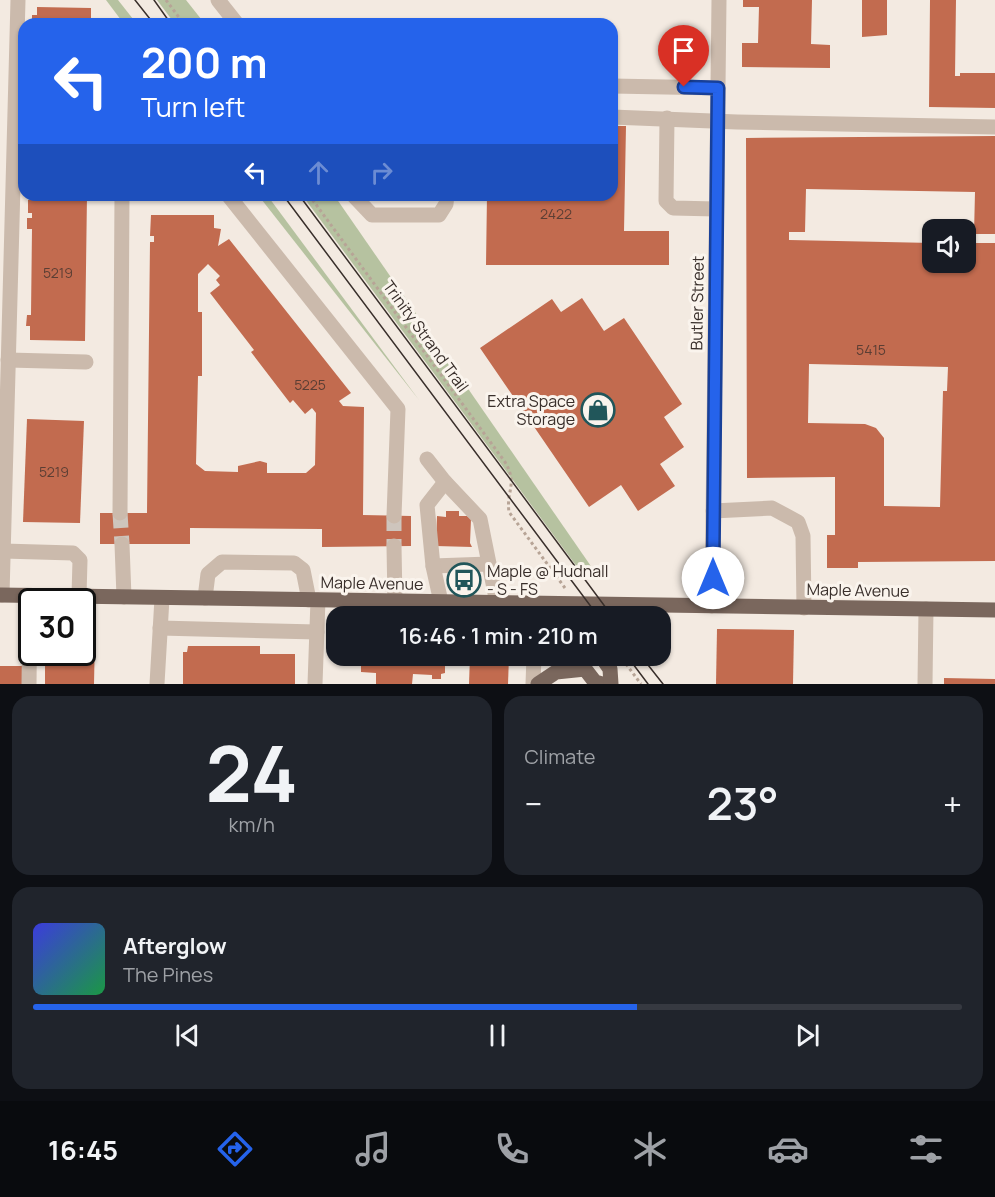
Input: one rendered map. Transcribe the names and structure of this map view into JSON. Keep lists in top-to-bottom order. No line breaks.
{"streets":{"main road":["Maple Avenue"],"street":["Butler Street"],"path":["Trinity Strand Trail"]},"crossings":[["Butler Street","Maple Avenue"]],"places":{"shop":["Extra Space Storage"],"bus stop":["Maple @ Hudnall - S - FS"]},"house_numbers":["2422","5219","5415","5225","5219"],"page":{"turn":["200 m","Turn left"],"limit":"30","trip":"16:46 · 1 min · 210 m","tile":[["24","km/h"],"Climate"],"heat":["−","23°","+"],"song":["Afterglow","The Pines"],"tabs":"16:45"}}
